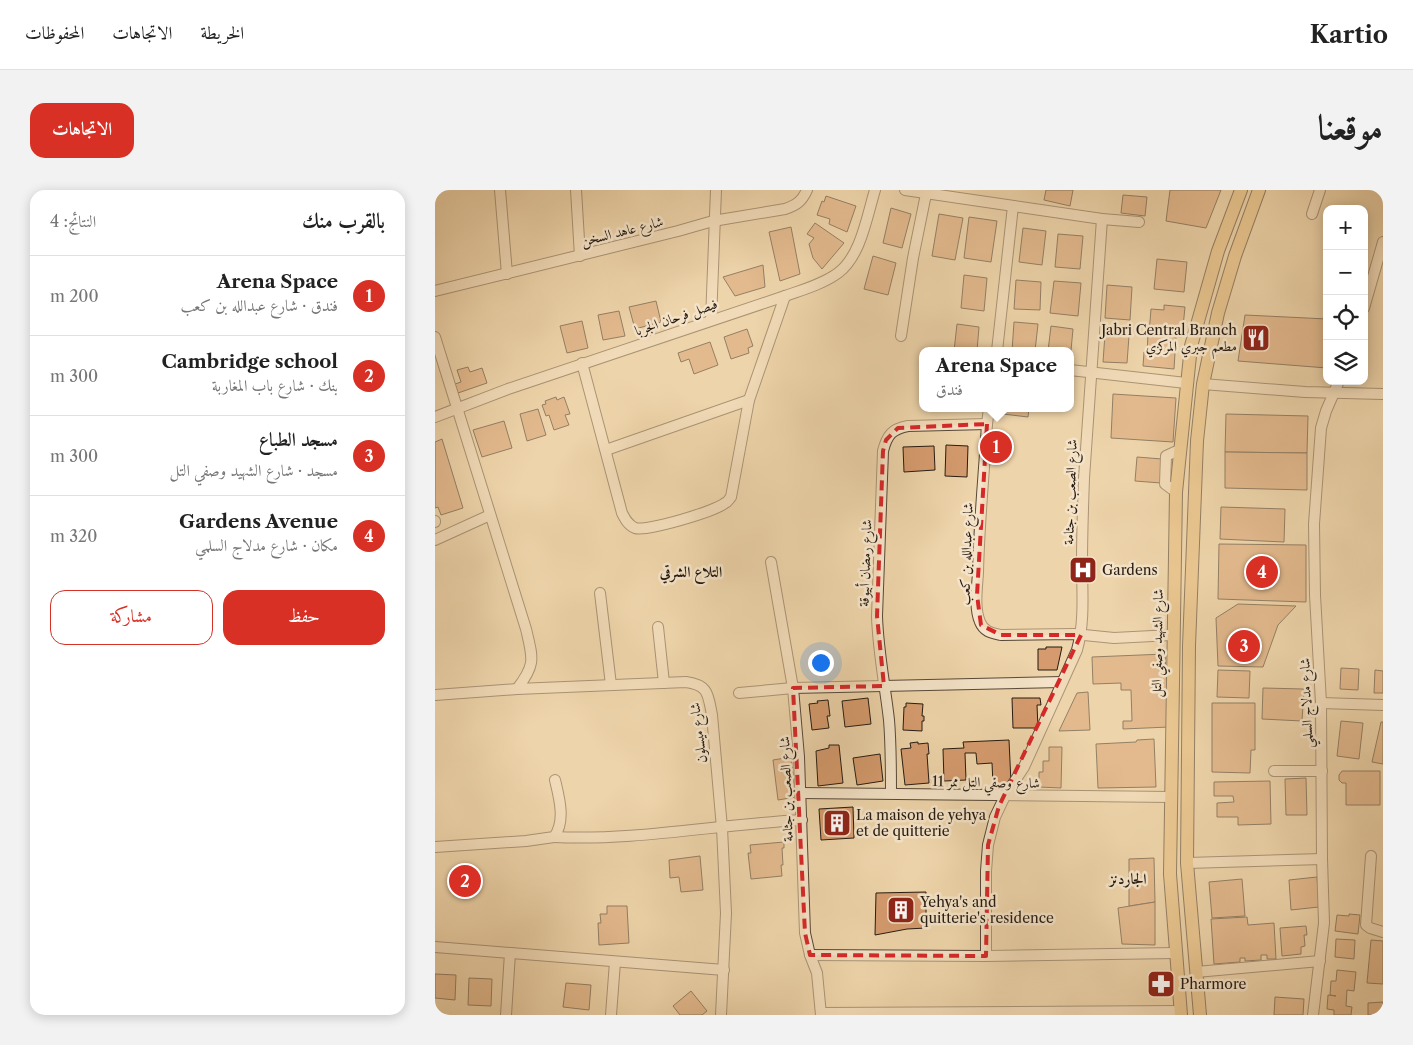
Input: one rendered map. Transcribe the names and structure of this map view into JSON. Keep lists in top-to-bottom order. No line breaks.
{"streets":{"main road":["شارع الشهيد وصفي التل"],"street":["شارع عاهد السخن","فيصل فرحان الجربا","شارع الصعب بن جثامة","شارع عبدالله بن كعب","شارع رمضان أبيوقة","شارع مدلاج السلمي","شارع ميسلون","شارع وصفي التل ممر 11"]},"crossings":[["شارع الصعب بن جثامة","شارع عبدالله بن كعب"],["شارع الصعب بن جثامة","شارع وصفي التل ممر 11"],["شارع عبدالله بن كعب","شارع رمضان أبيوقة"],["شارع عبدالله بن كعب","شارع الشهيد وصفي التل"],["شارع رمضان أبيوقة","شارع وصفي التل ممر 11"],["شارع الشهيد وصفي التل","شارع وصفي التل ممر 11"]],"districts":["التلاع الشرقي","الجاردنز"],"places":{"restaurant":["Jabri Central Branch مطعم جبري المركزي"],"hospital":["Gardens"],"building":["La maison de yehya et de quitterie","Yehya's and quitterie's residence"],"pharmacy":["Pharmore"]},"page":{"header":"Kartio","nav":["الخريطة","الاتجاهات","المحفوظات"],"title":"موقعنا","buttons":["الاتجاهات",["حفظ","مشاركة"]],"heading":["بالقرب منك","النتائج: 4"],"map_buttons":["+","−"],"list":[{"mark":"1","name":"Arena Space","note":"فندق · شارع عبدالله بن كعب","value":"200 m"},{"mark":"2","name":"Cambridge school","note":"بنك · شارع باب المغاربة","value":"300 m"},{"mark":"3","name":"مسجد الطباع","note":"مسجد · شارع الشهيد وصفي التل","value":"300 m"},{"mark":"4","name":"Gardens Avenue","note":"مكان · شارع مدلاج السلمي","value":"320 m"}],"popup":["Arena Space","فندق"],"pins":["1","4","3","2"]}}
